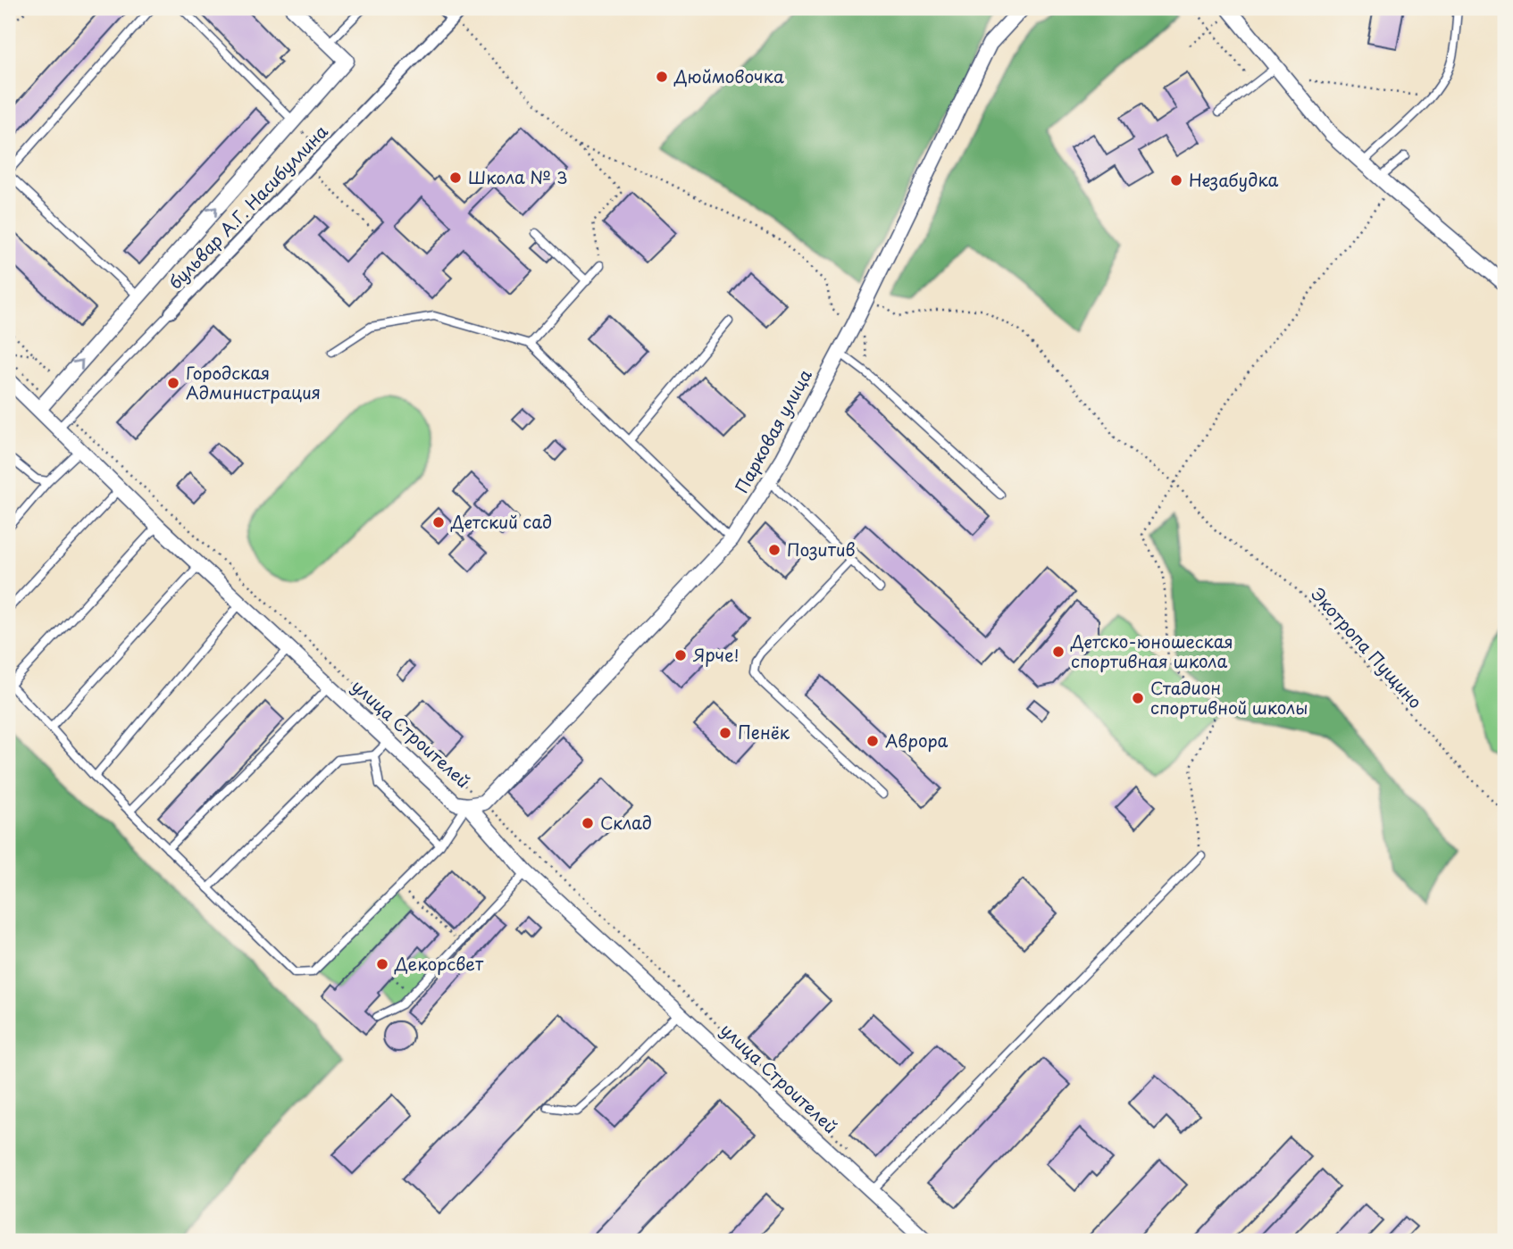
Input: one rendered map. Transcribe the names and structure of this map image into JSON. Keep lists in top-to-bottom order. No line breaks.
{"streets":{"street":["бульвар А.Г. Насибуллина","Парковая улица","улица Строителей"],"path":["Экотропа Пущино"]},"crossings":[["бульвар А.Г. Насибуллина","улица Строителей"]],"places":["Дюймовочка","Школа № 3","Незабудка","Городская Администрация","Детский сад","Позитив","Детско-юношеская спортивная школа","Ярче!","Стадион спортивной школы","Пенёк","Аврора","Склад","Декорсвет"]}
